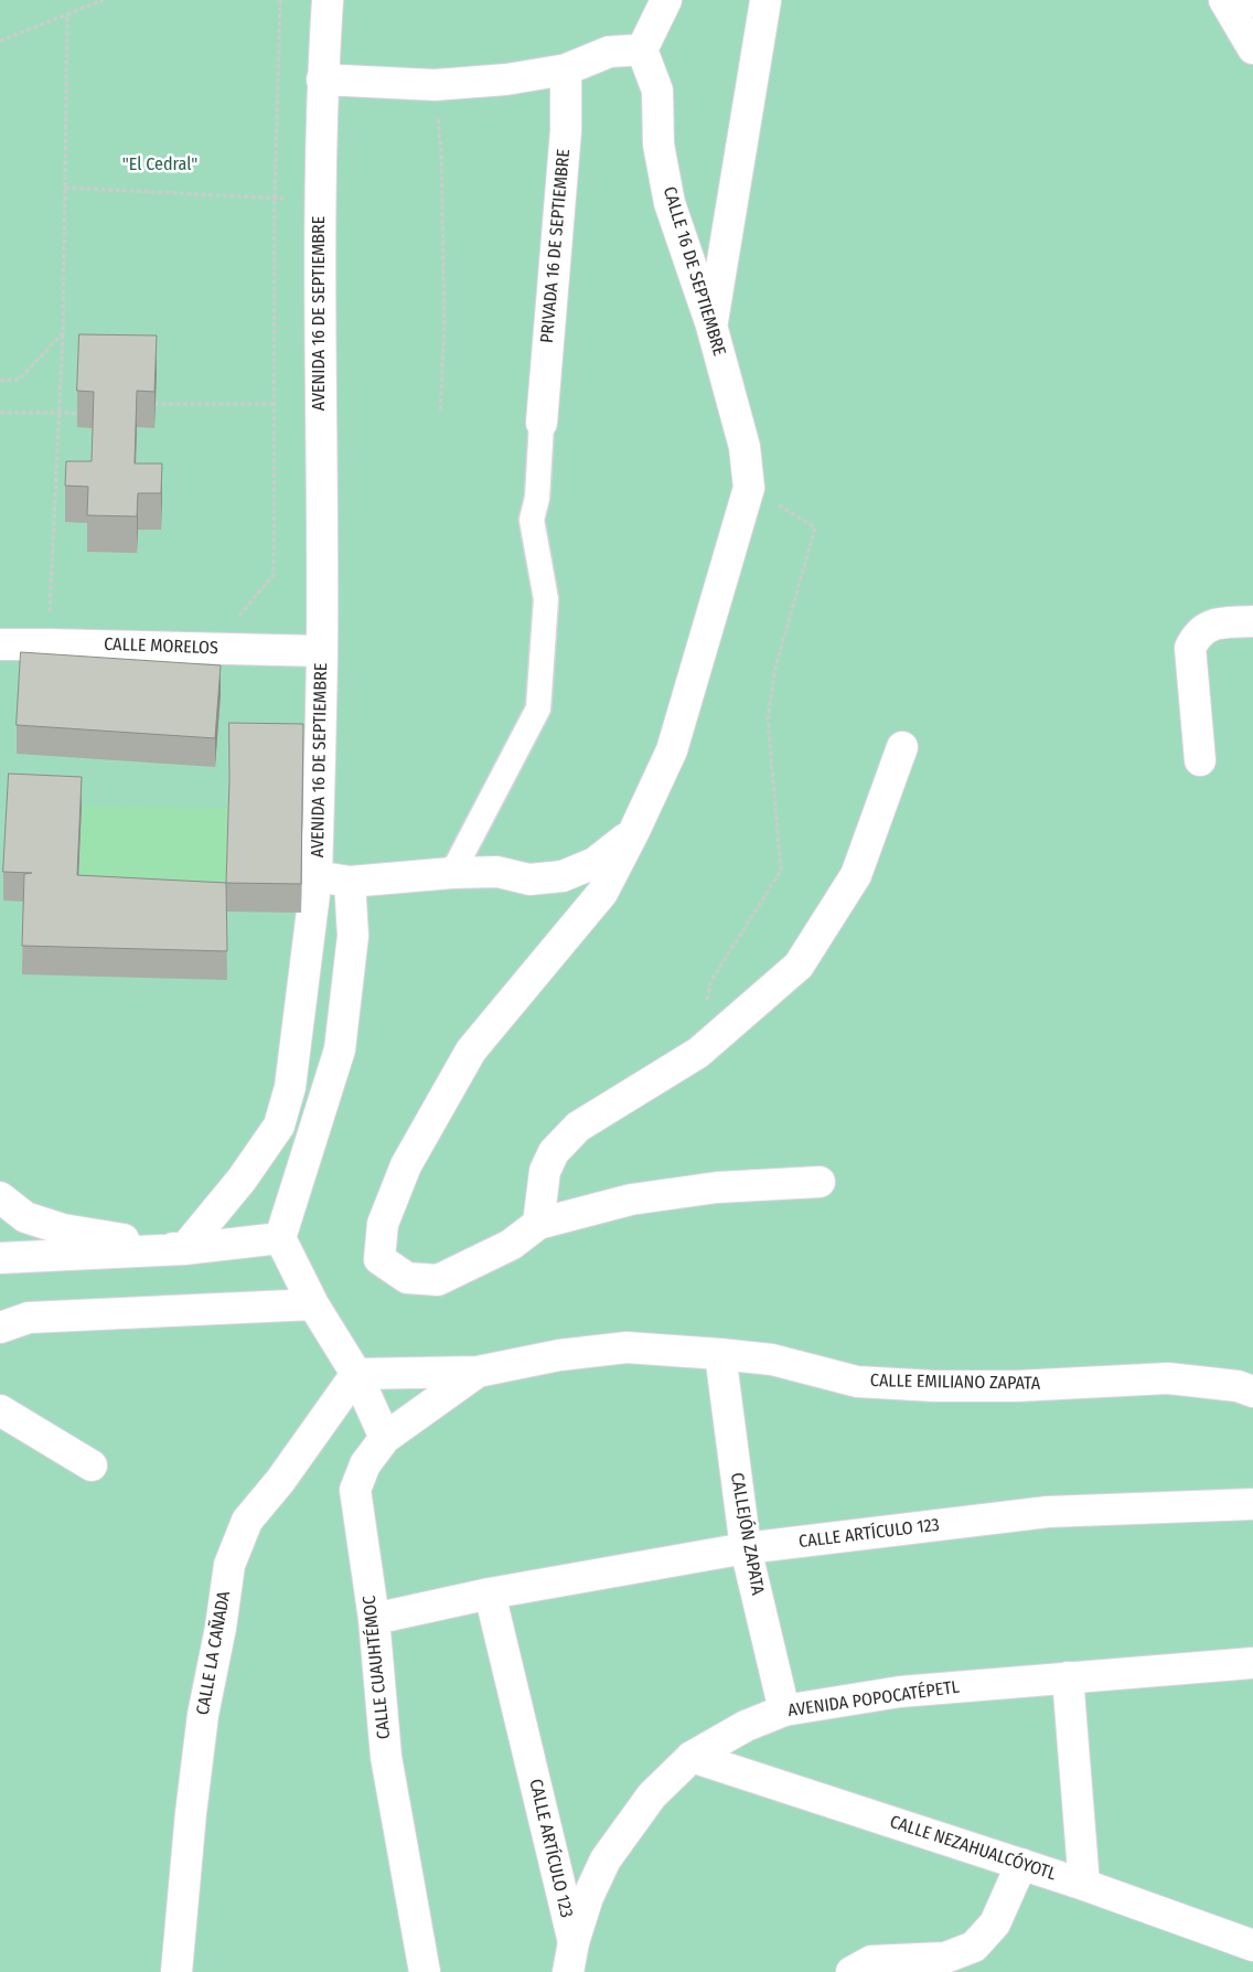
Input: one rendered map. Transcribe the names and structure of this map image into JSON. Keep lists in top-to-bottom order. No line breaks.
{"streets":{"street":["PRIVADA 16 DE SEPTIEMBRE","CALLE 16 DE SEPTIEMBRE","AVENIDA 16 DE SEPTIEMBRE","CALLE MORELOS","CALLE EMILIANO ZAPATA","CALLEJÓN ZAPATA","CALLE ARTÍCULO 123","CALLE LA CAÑADA","CALLE CUAUHTÉMOC","AVENIDA POPOCATÉPETL","CALLE NEZAHUALCÓYOTL"]},"crossings":[["AVENIDA 16 DE SEPTIEMBRE","CALLE MORELOS"],["CALLE EMILIANO ZAPATA","CALLEJÓN ZAPATA"],["CALLE EMILIANO ZAPATA","CALLE CUAUHTÉMOC"],["CALLEJÓN ZAPATA","CALLE ARTÍCULO 123"],["CALLEJÓN ZAPATA","AVENIDA POPOCATÉPETL"],["CALLE ARTÍCULO 123","CALLE CUAUHTÉMOC"],["CALLE ARTÍCULO 123","AVENIDA POPOCATÉPETL"],["AVENIDA POPOCATÉPETL","CALLE NEZAHUALCÓYOTL"]],"parks":["\"El Cedral\""]}
